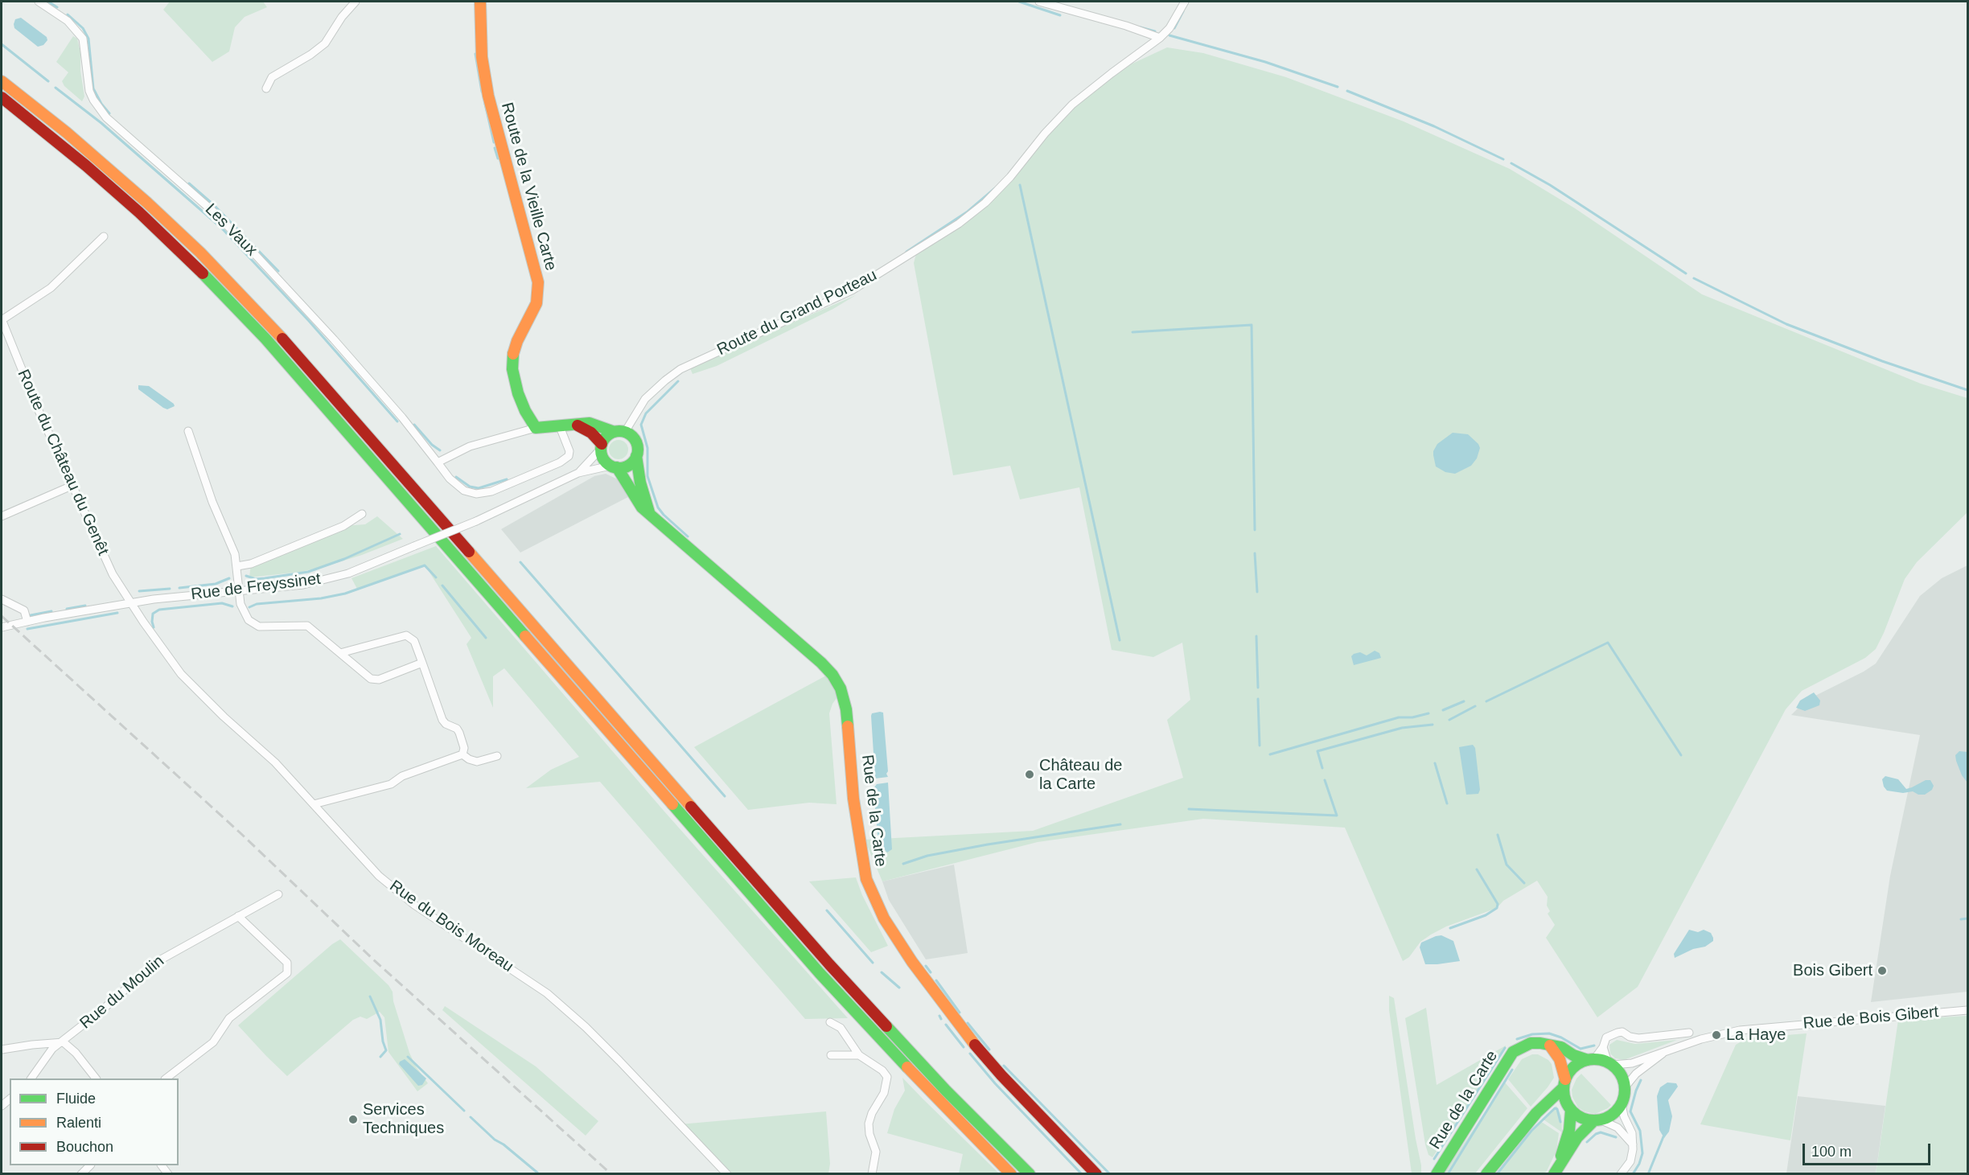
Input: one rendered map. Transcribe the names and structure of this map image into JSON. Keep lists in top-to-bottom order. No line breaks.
{"streets":{"main road":["Route de la Vieille Carte","Rue de la Carte"],"street":["Les Vaux","Route du Grand Porteau","Route du Château du Genêt","Rue de Freyssinet","Rue du Bois Moreau","Rue du Moulin","Rue de Bois Gibert"]},"crossings":[["Route du Grand Porteau","Rue de la Carte"],["Route du Château du Genêt","Rue de Freyssinet"],["Route du Château du Genêt","Rue du Bois Moreau"],["Rue de Freyssinet","Rue du Bois Moreau"],["Rue de la Carte","Rue de Bois Gibert"]],"places":["Château de la Carte","Bois Gibert","La Haye","Services Techniques"],"legend":["Fluide","Ralenti","Bouchon"],"scale_bar":"100 m"}
